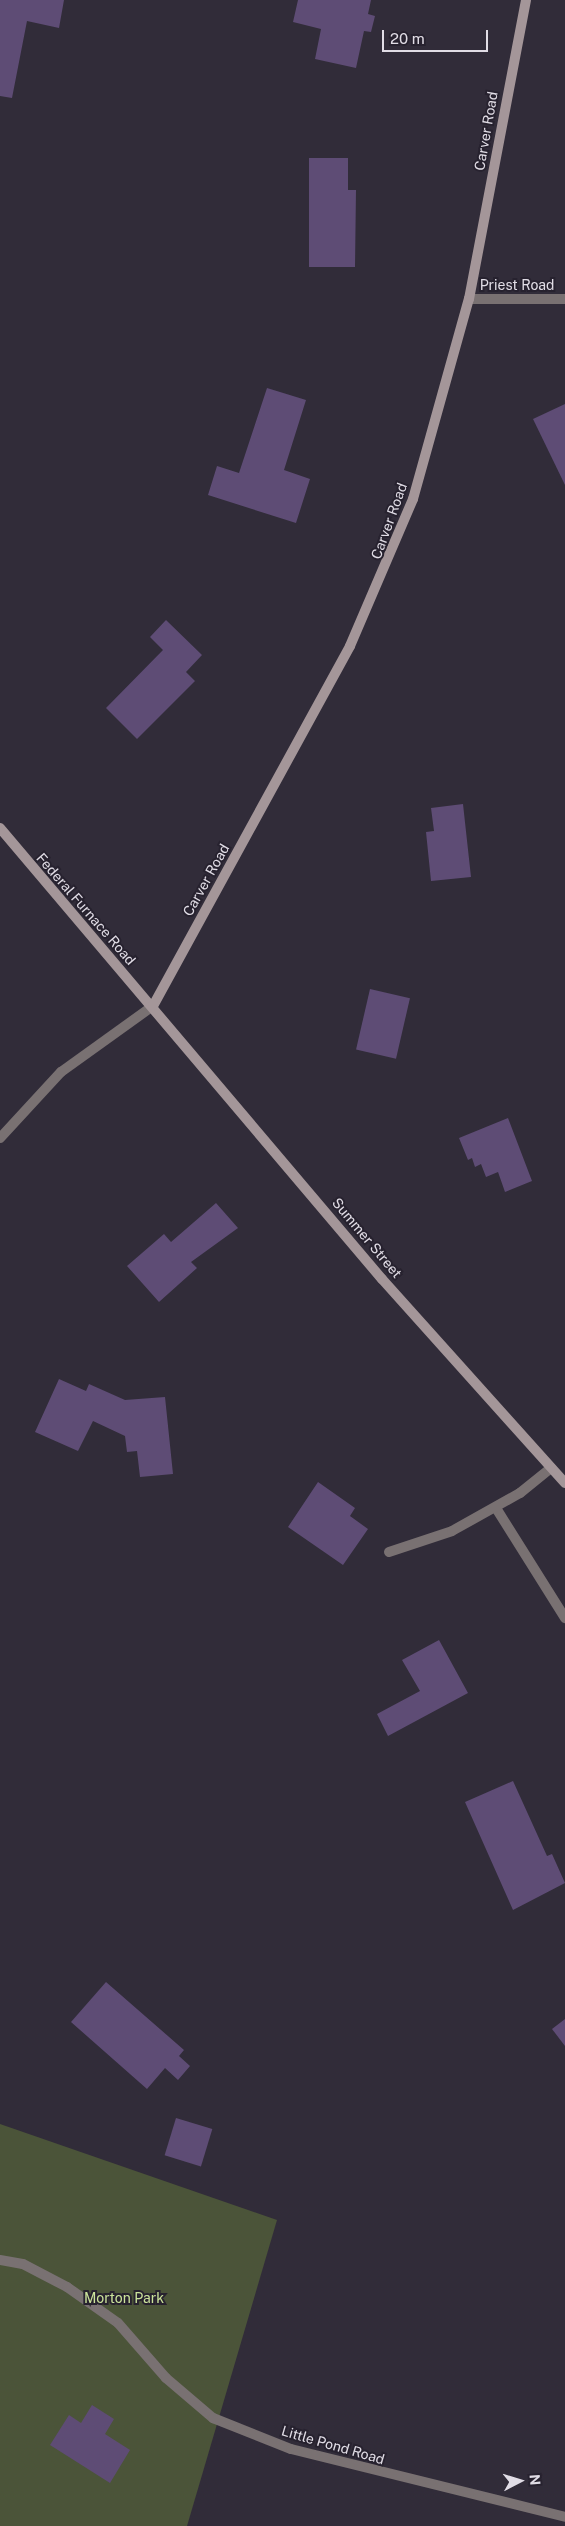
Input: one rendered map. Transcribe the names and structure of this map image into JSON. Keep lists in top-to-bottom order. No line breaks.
{"streets":{"street":["Carver Road","Priest Road","Federal Furnace Road","Summer Street","Little Pond Road"]},"crossings":[["Carver Road","Priest Road"],["Carver Road","Federal Furnace Road"],["Carver Road","Summer Street"],["Federal Furnace Road","Summer Street"]],"parks":["Morton Park"],"scale_bar":"20 m","north":"right"}
